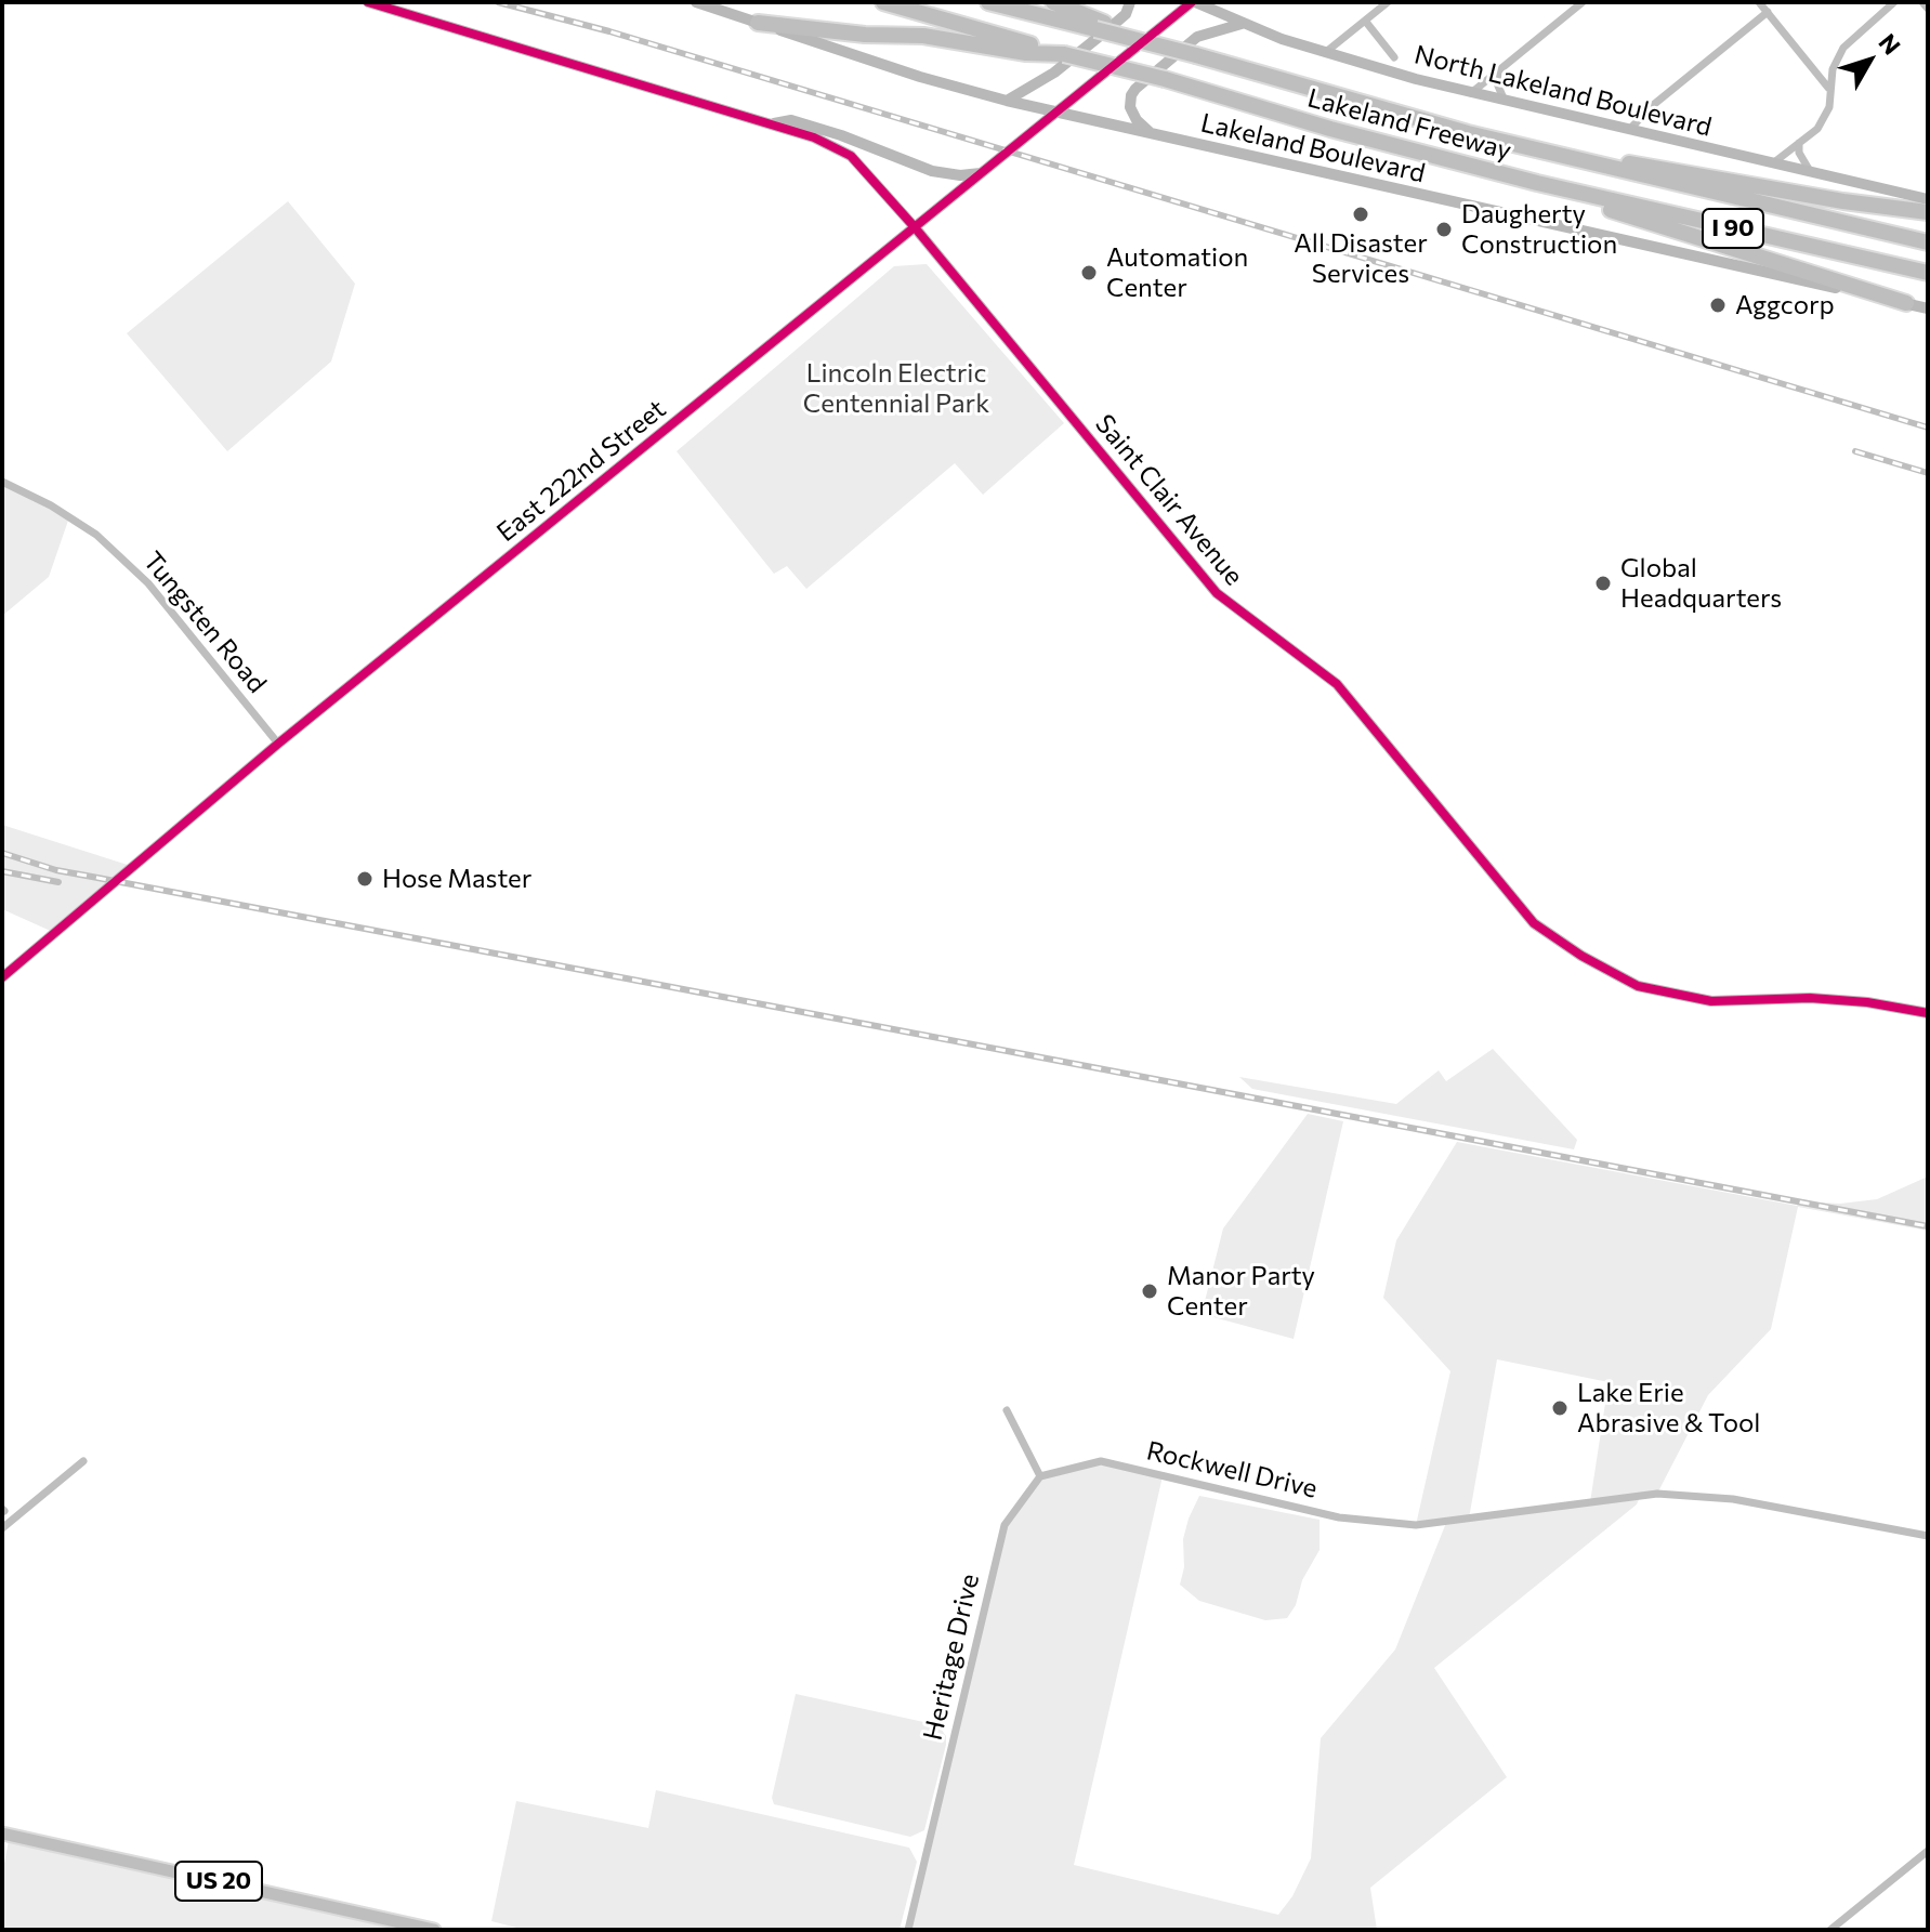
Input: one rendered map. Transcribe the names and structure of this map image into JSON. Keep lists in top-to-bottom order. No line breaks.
{"streets":{"highway":["Lakeland Freeway","I 90"],"main road":["US 20"],"street":["North Lakeland Boulevard","Lakeland Boulevard","East 222nd Street","Saint Clair Avenue","Tungsten Road","Rockwell Drive","Heritage Drive"]},"crossings":[["North Lakeland Boulevard","East 222nd Street"],["Lakeland Boulevard","East 222nd Street"],["East 222nd Street","Saint Clair Avenue"],["East 222nd Street","Tungsten Road"],["Rockwell Drive","Heritage Drive"]],"parks":["Lincoln Electric Centennial Park"],"places":["All Disaster Services","Daugherty Construction","Automation Center","Aggcorp","Global Headquarters","Hose Master","Manor Party Center","Lake Erie Abrasive & Tool"],"north":"top right"}
